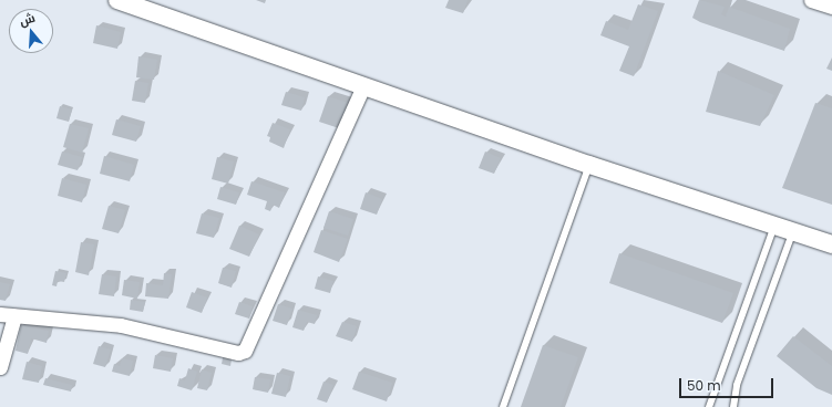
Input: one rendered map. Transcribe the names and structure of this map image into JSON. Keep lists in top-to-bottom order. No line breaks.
{"scale_bar":"50 m","north":"top"}
